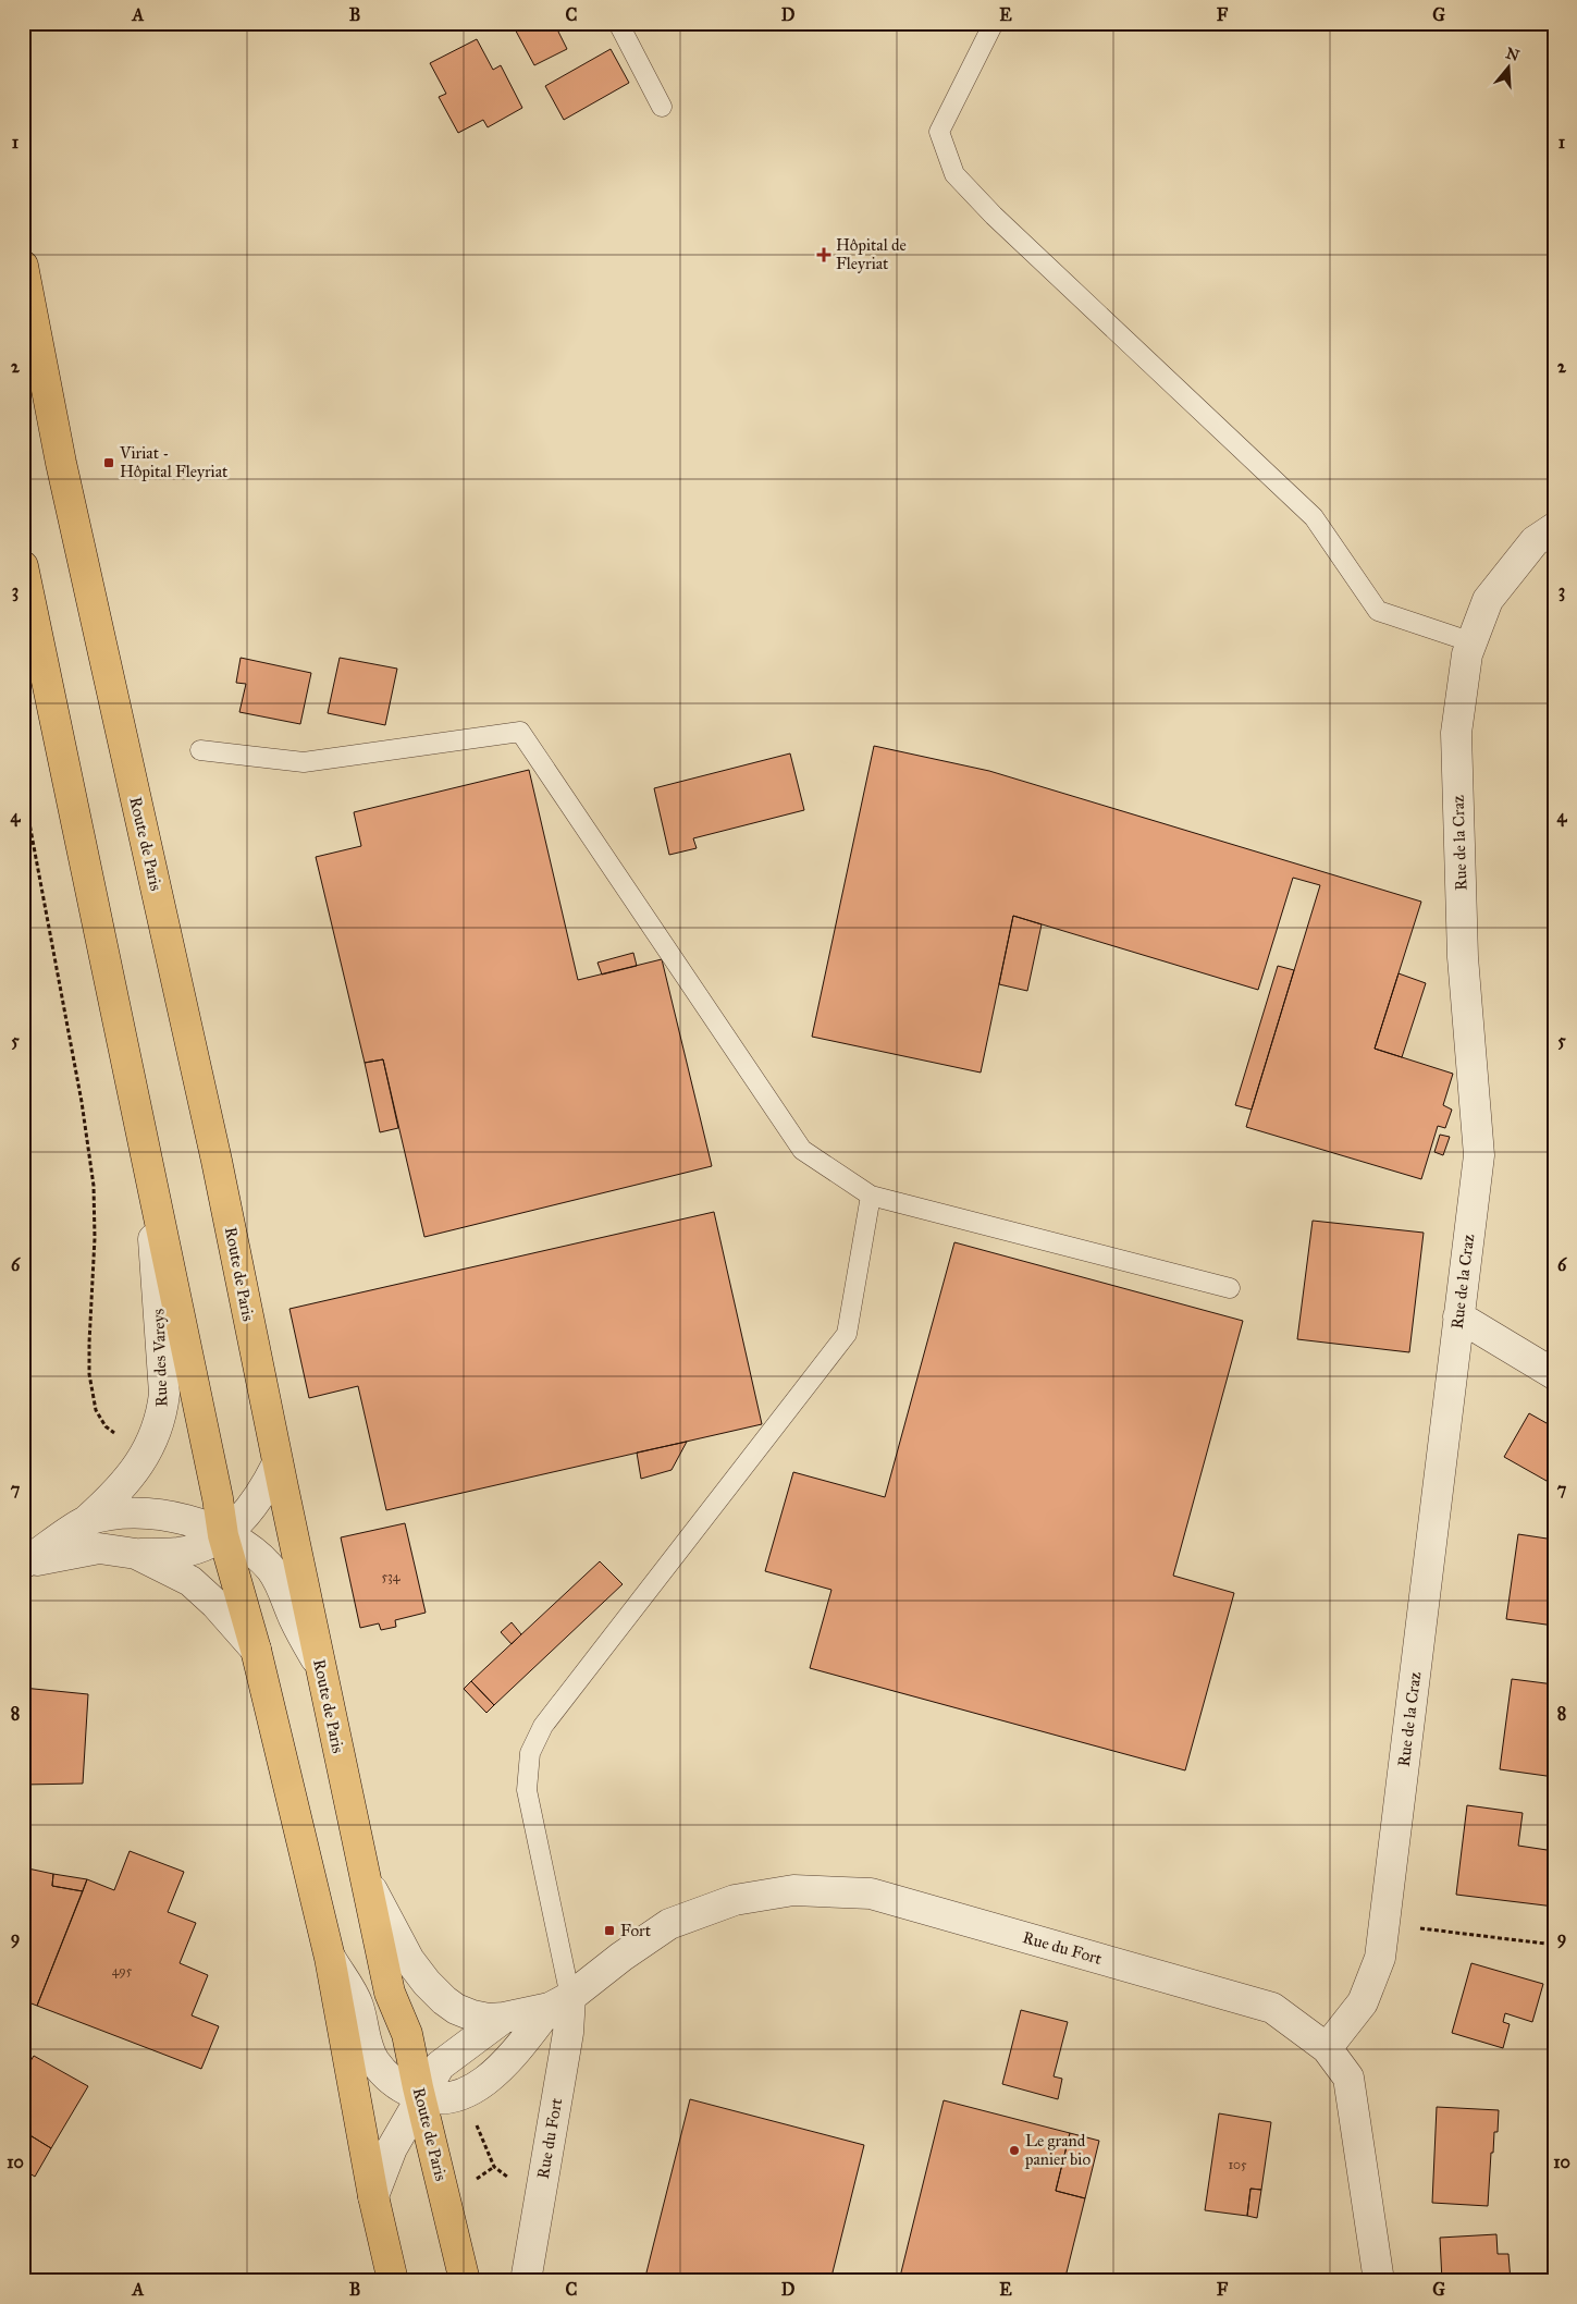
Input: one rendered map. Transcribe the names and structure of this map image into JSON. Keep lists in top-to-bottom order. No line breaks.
{"streets":{"main road":["Route de Paris"],"street":["Rue de la Craz","Rue des Vareys","Rue du Fort"]},"crossings":[["Rue de la Craz","Rue du Fort"],["Route de Paris","Rue des Vareys"],["Route de Paris","Rue du Fort"]],"places":{"health":["Hôpital de Fleyriat"],"transit":["Viriat - Hôpital Fleyriat","Fort"],"other":["Le grand panier bio"]},"house_numbers":["534","495","105"],"north":"top","grid":{"columns":["A","B","C","D","E","F","G"],"rows":["1","2","3","4","5","6","7","8","9","10"]}}
